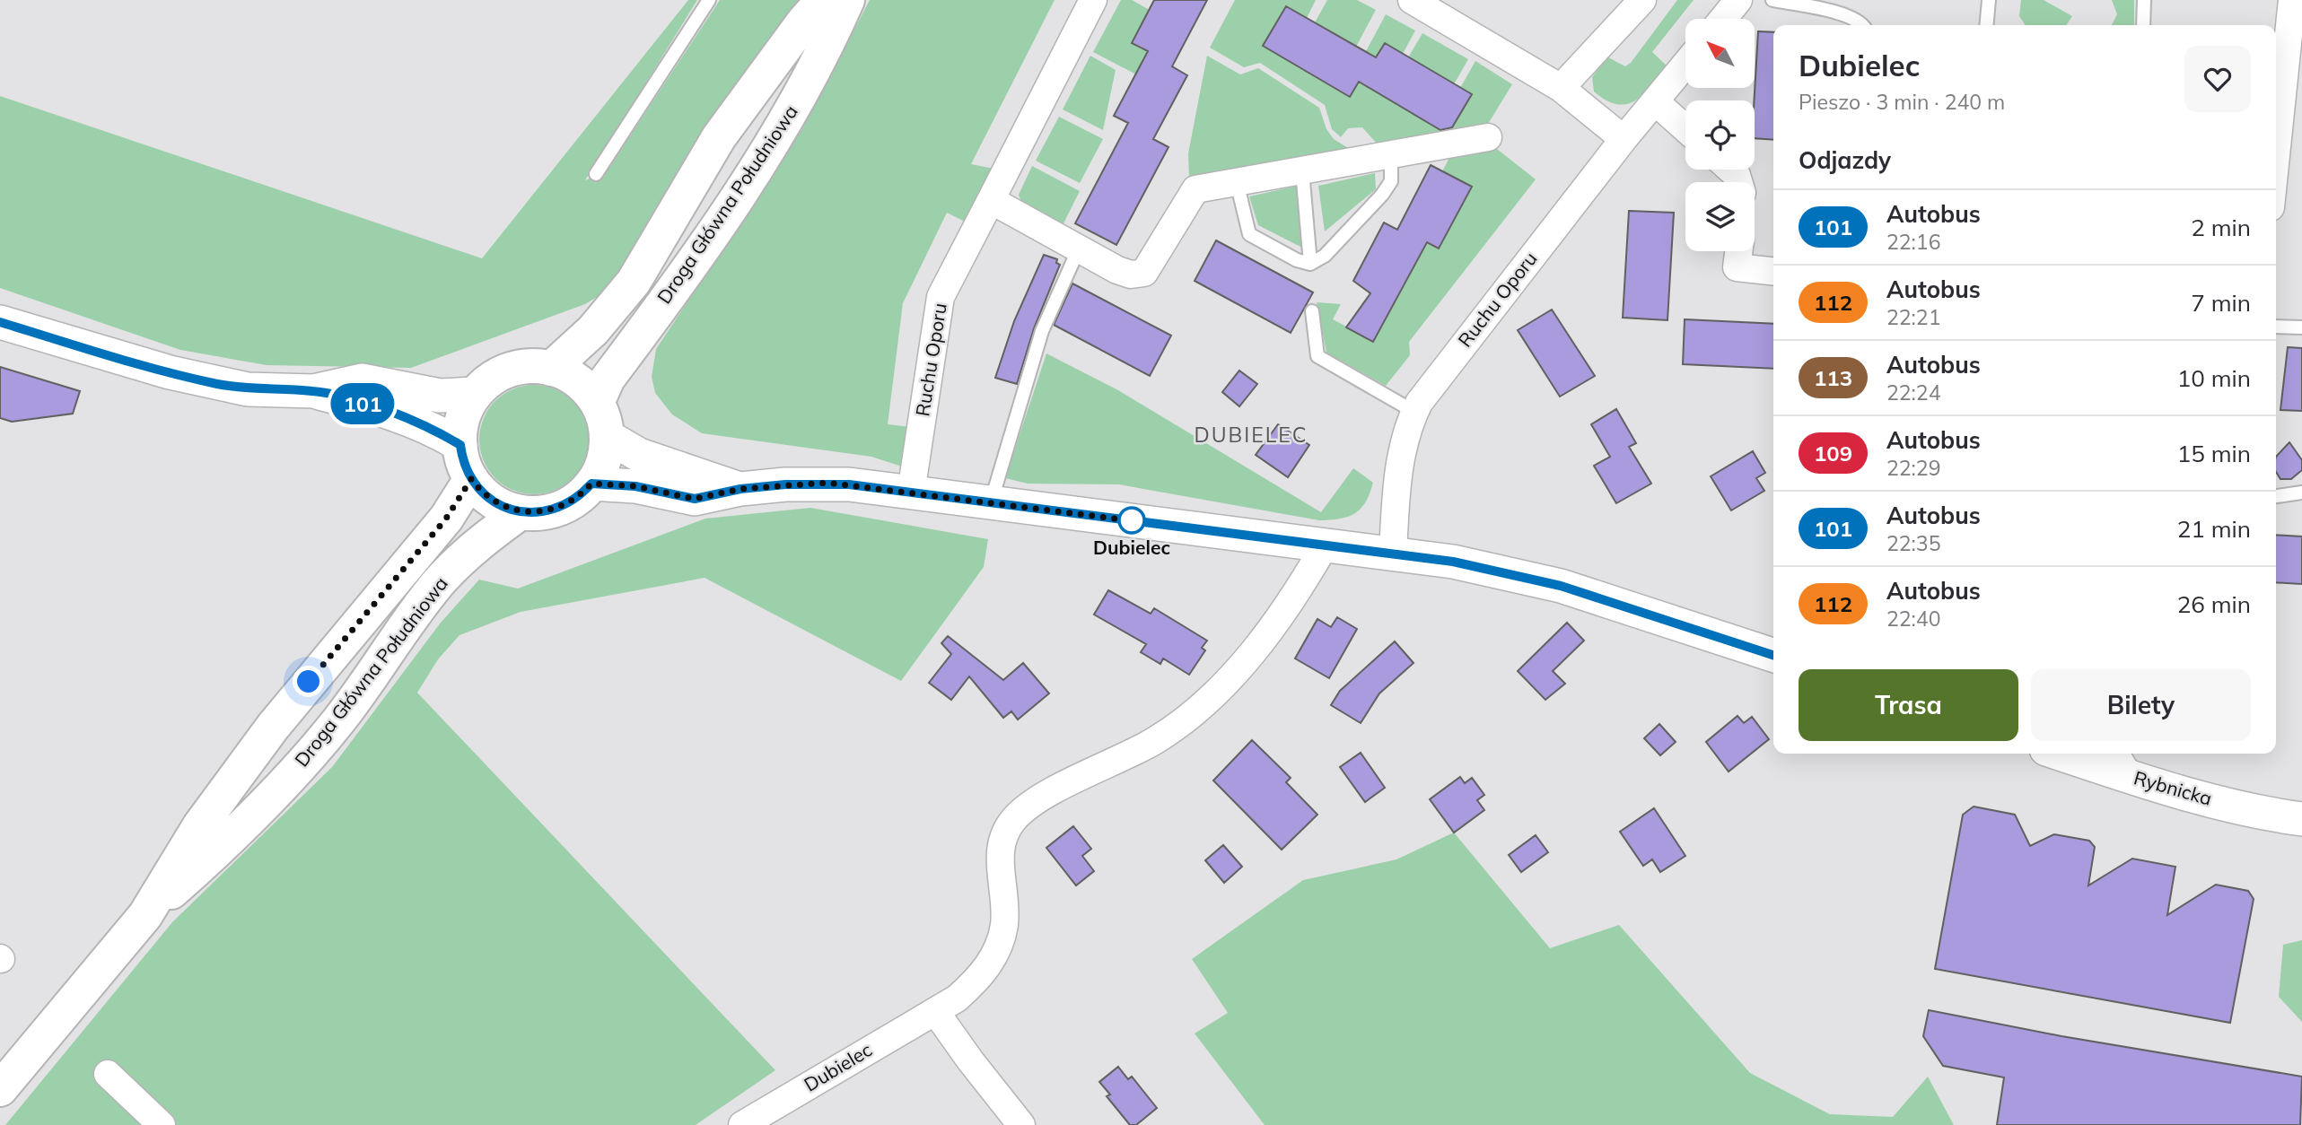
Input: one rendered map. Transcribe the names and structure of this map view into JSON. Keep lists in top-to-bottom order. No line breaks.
{"streets":{"main road":["Droga Główna Południowa"],"street":["Ruchu Oporu","Rybnicka","Dubielec"]},"districts":["DUBIELEC"],"places":["Dubielec"],"lines":["bus line 101"],"north":"top left","page":{"on_map":"101","heading":[["Dubielec","Pieszo · 3 min · 240 m"],"Odjazdy"],"list":[{"mark":"101","name":"Autobus","note":"22:16","value":"2 min"},{"mark":"112","name":"Autobus","note":"22:21","value":"7 min"},{"mark":"113","name":"Autobus","note":"22:24","value":"10 min"},{"mark":"109","name":"Autobus","note":"22:29","value":"15 min"},{"mark":"101","name":"Autobus","note":"22:35","value":"21 min"},{"mark":"112","name":"Autobus","note":"22:40","value":"26 min"}],"buttons":["Trasa","Bilety"]}}
